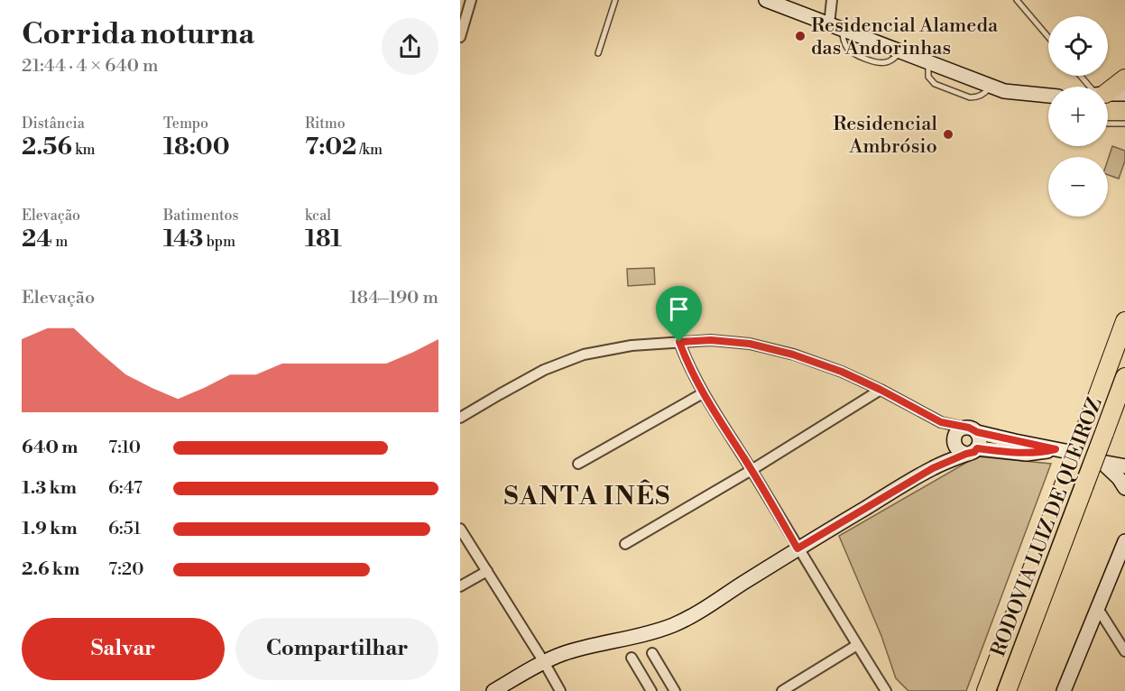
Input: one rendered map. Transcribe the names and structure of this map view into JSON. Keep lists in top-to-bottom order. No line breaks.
{"streets":{"highway":["RODOVIA LUIZ DE QUEIROZ"]},"districts":["SANTA INÊS"],"places":["Residencial Alameda das Andorinhas","Residencial Ambrósio"],"page":{"heading":["Corrida noturna","21:44 · 4 × 640 m"],"map_buttons":["+","−"],"stats":[["Distância","2.56 km"],["Tempo","18:00"],["Ritmo","7:02 /km"],["Elevação","24 m"],["Batimentos","143 bpm"],["kcal","181"]],"chart":["Elevação","184–190 m"],"list":[{"name":"640 m","note":"7:10"},{"name":"1.3 km","note":"6:47"},{"name":"1.9 km","note":"6:51"},{"name":"2.6 km","note":"7:20"}],"buttons":["Salvar","Compartilhar"]}}
